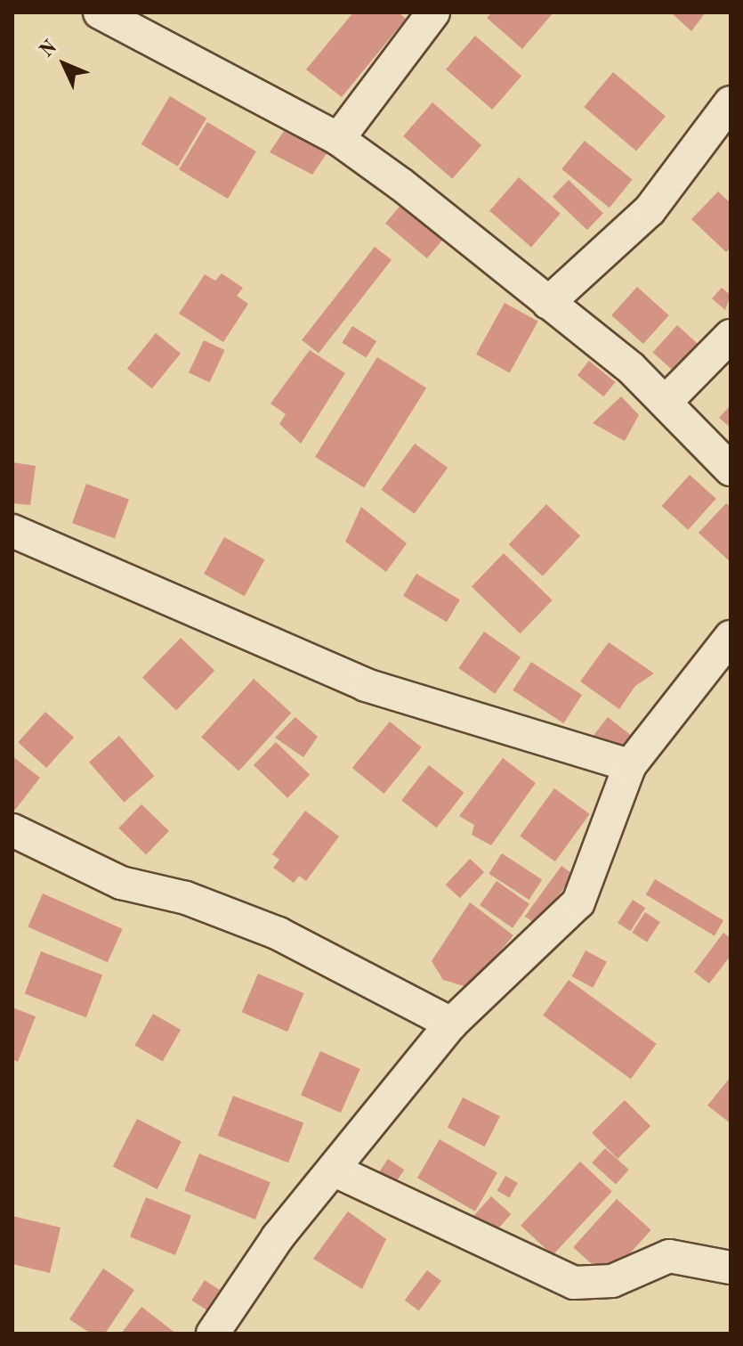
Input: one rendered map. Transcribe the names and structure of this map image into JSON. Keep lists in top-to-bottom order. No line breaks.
{"north":"top left"}
